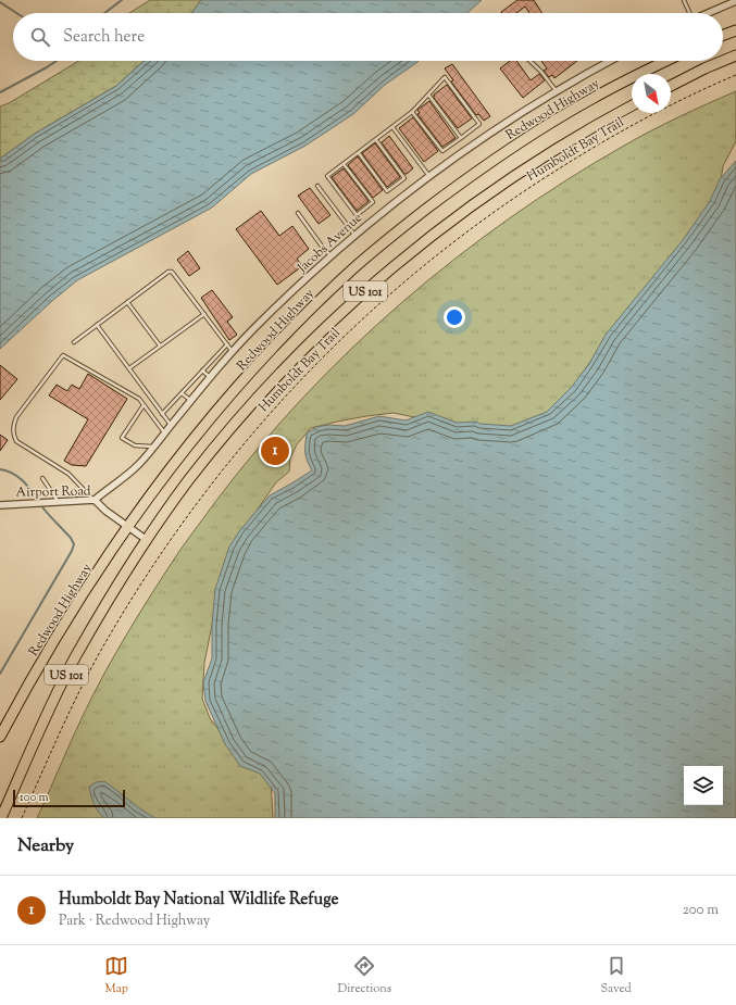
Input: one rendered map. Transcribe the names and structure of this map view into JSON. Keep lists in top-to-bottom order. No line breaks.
{"streets":{"highway":["Redwood Highway","US 101"],"street":["Jacobs Avenue","Airport Road"],"path":["Humboldt Bay Trail"]},"crossings":[["Redwood Highway","Airport Road"],["Jacobs Avenue","Airport Road"],["US 101","Airport Road"]],"scale_bar":"100 m","north":"bottom right","page":{"search":"Search here","pins":"1","scale":"100 m","heading":"Nearby","list":[{"mark":"1","name":"Humboldt Bay National Wildlife Refuge","note":"Park · Redwood Highway","value":"200 m"}],"nav":["Map","Directions","Saved"]}}
